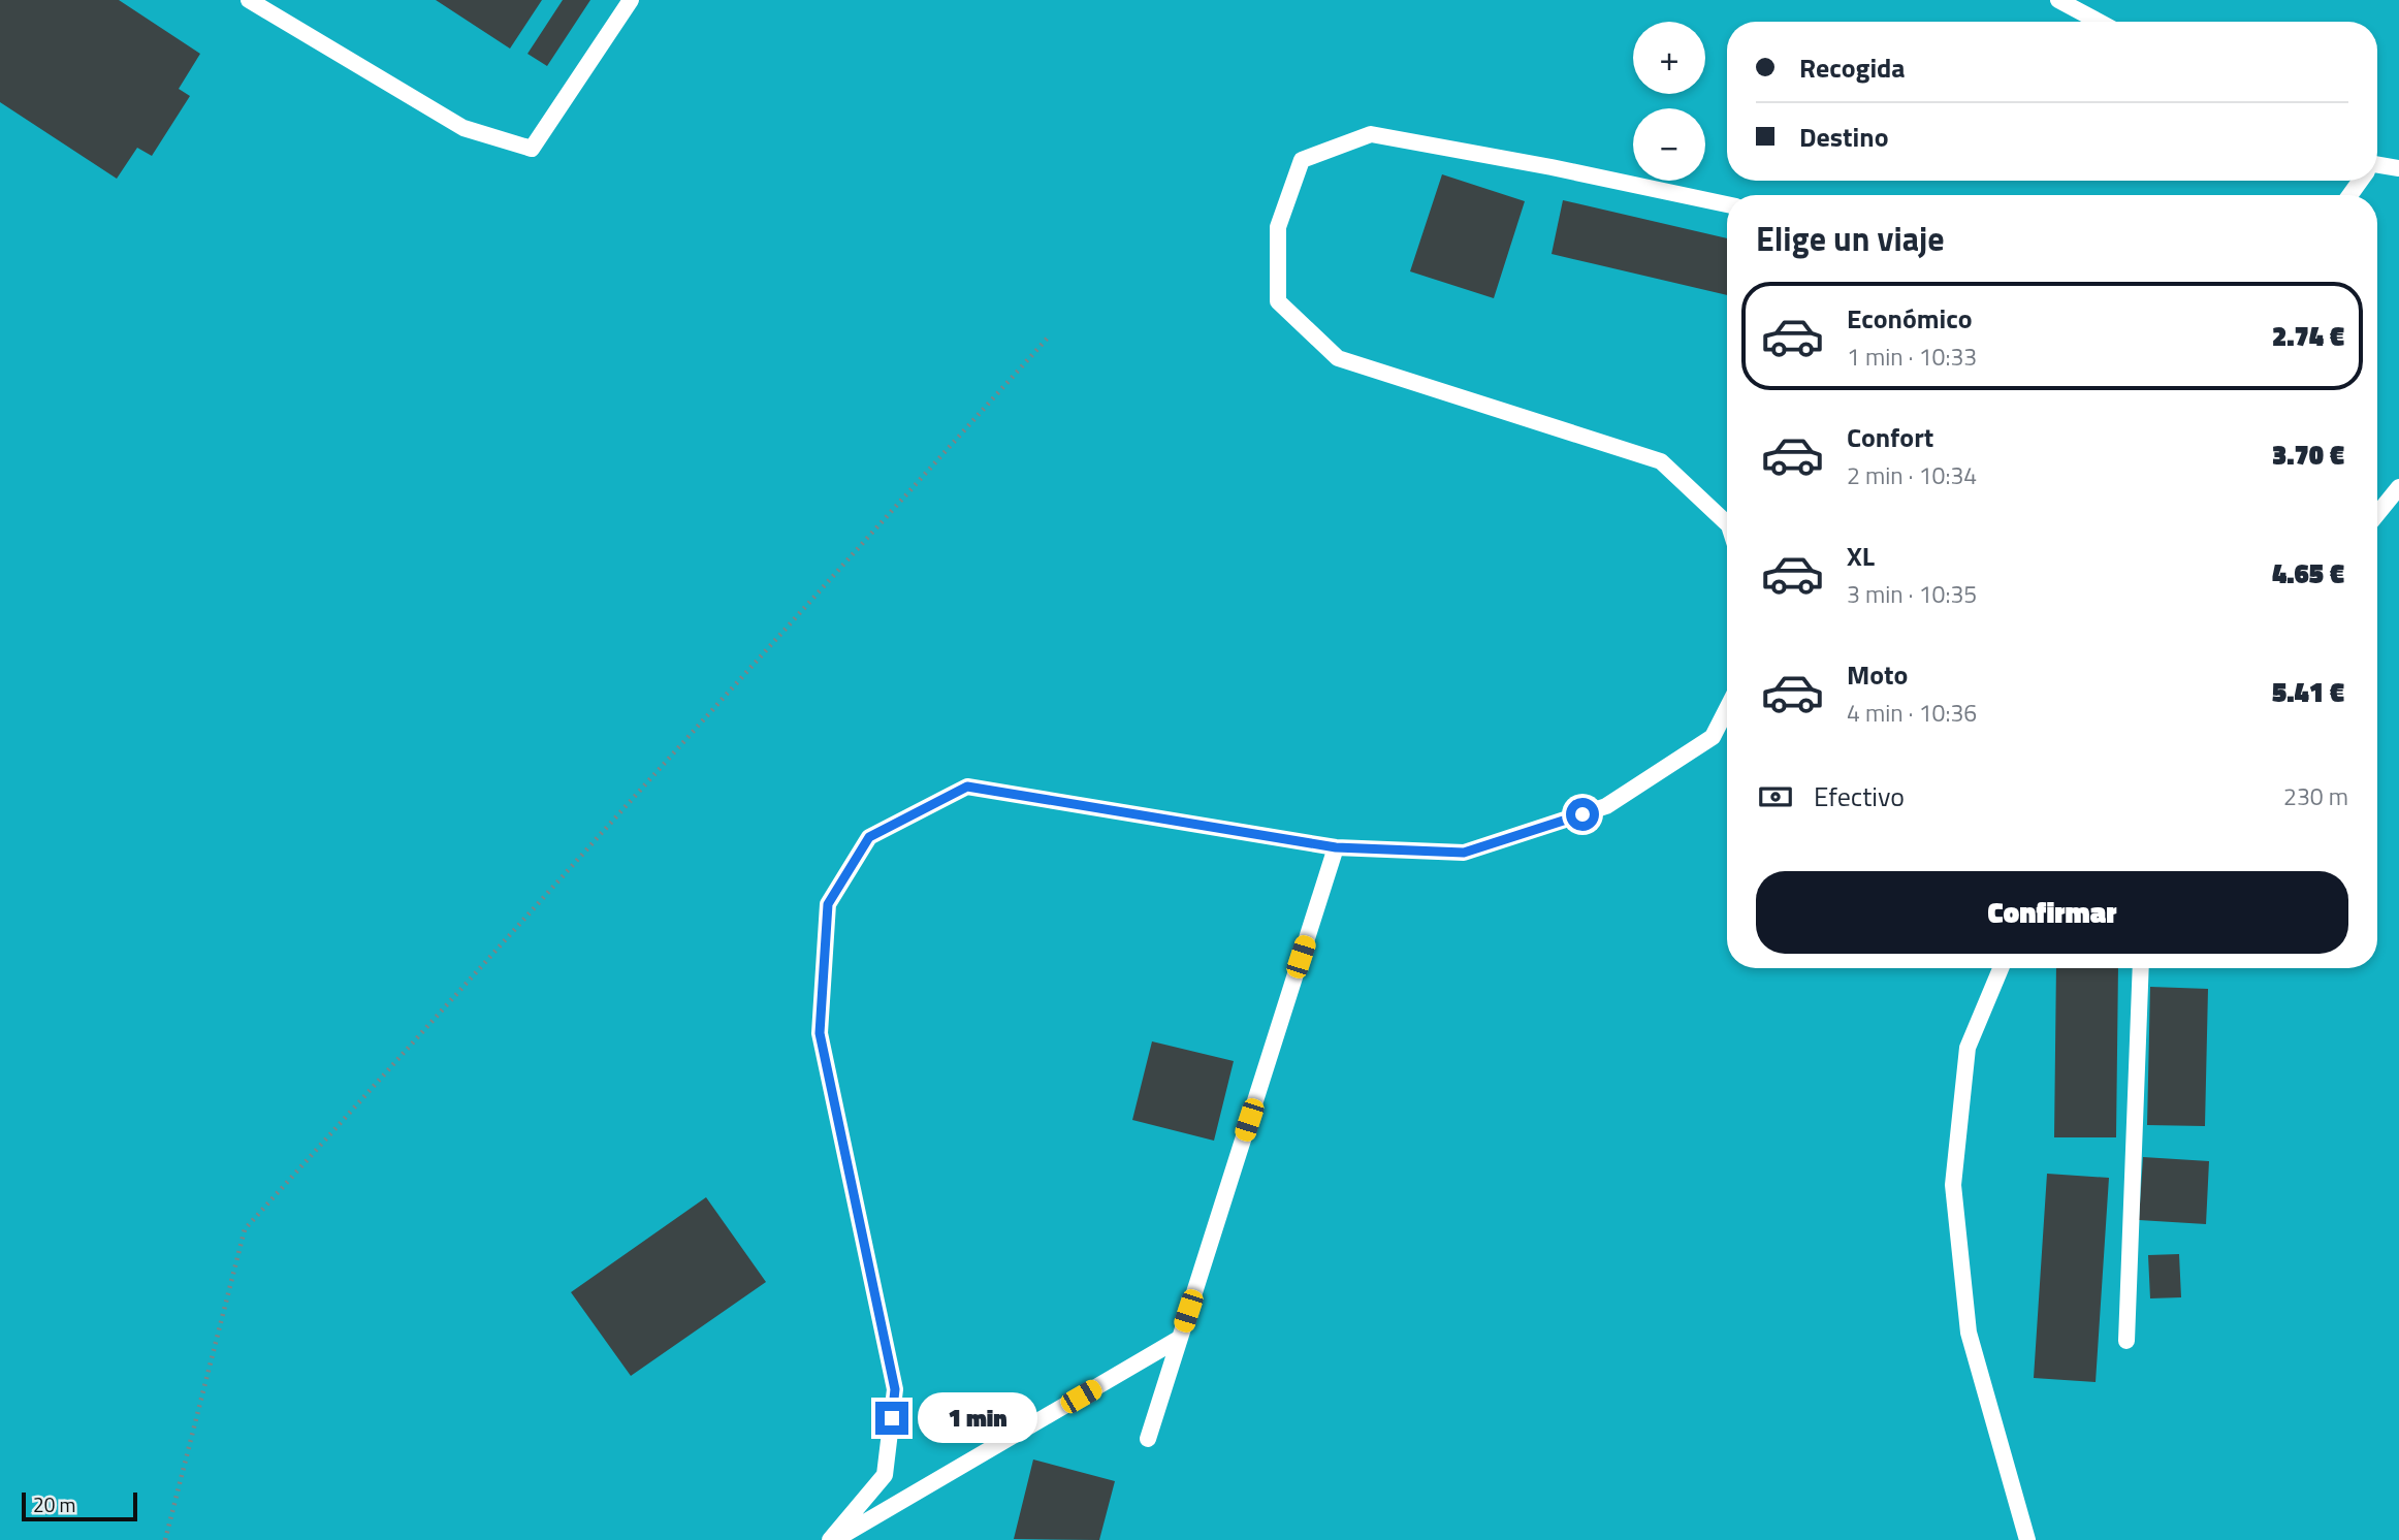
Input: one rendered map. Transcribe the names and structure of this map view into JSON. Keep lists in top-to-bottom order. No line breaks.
{"scale_bar":"20 m","page":{"map_buttons":["+","−"],"banner":["Recogida","Destino"],"heading":"Elige un viaje","list":[{"name":"Económico","note":"1 min · 10:33","value":"2.74 €"},{"name":"Confort","note":"2 min · 10:34","value":"3.70 €"},{"name":"XL","note":"3 min · 10:35","value":"4.65 €"},{"name":"Moto","note":"4 min · 10:36","value":"5.41 €"}],"pay":["Efectivo","230 m"],"buttons":"Confirmar","bubble":"1 min","scale":"20 m"}}
